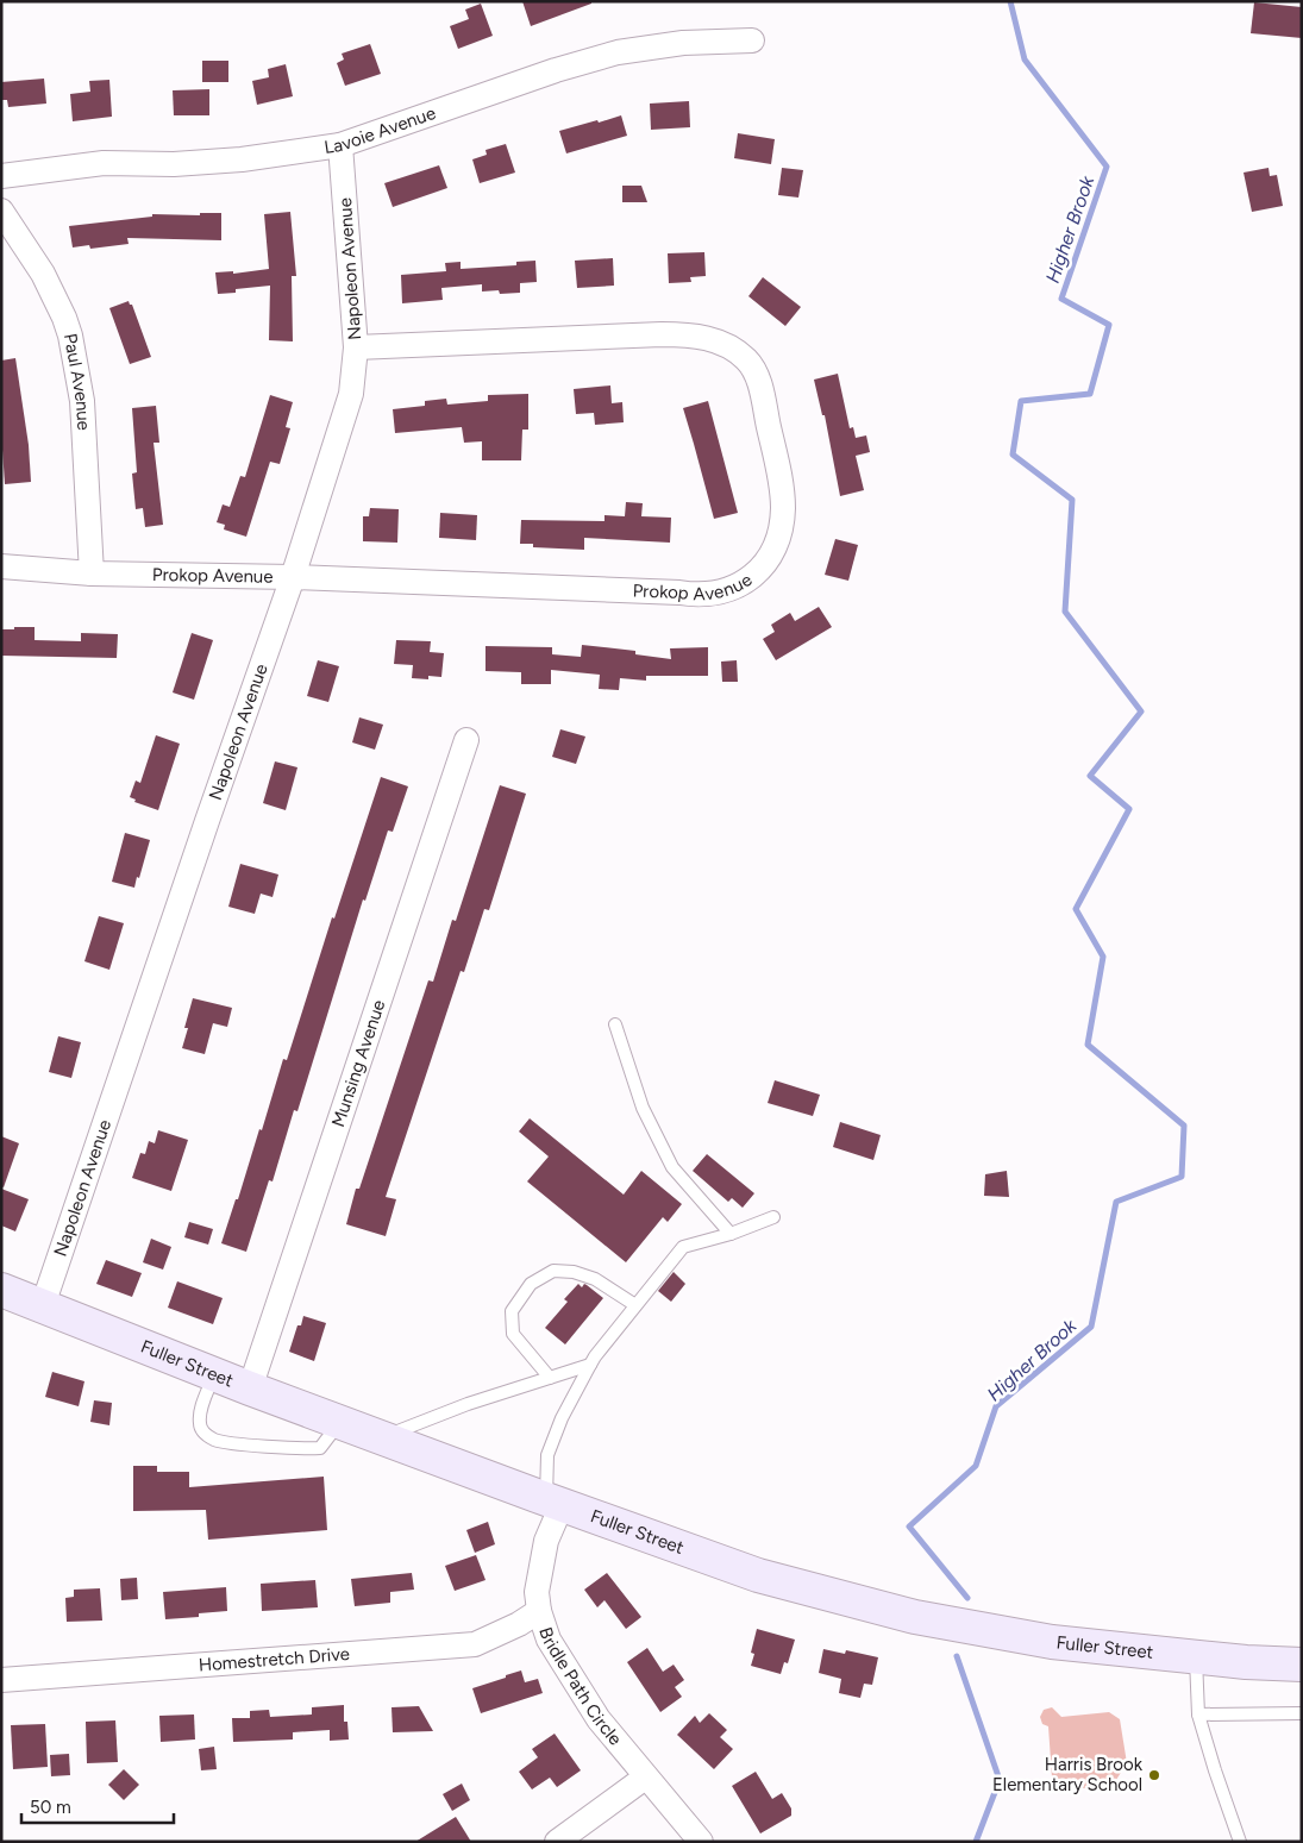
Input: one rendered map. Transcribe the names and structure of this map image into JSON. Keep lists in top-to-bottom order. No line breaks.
{"streets":{"street":["Lavoie Avenue","Napoleon Avenue","Paul Avenue","Prokop Avenue","Munsing Avenue","Fuller Street","Homestretch Drive","Bridle Path Circle"]},"crossings":[["Lavoie Avenue","Napoleon Avenue"],["Napoleon Avenue","Prokop Avenue"],["Napoleon Avenue","Fuller Street"],["Paul Avenue","Prokop Avenue"],["Munsing Avenue","Fuller Street"],["Fuller Street","Bridle Path Circle"],["Homestretch Drive","Bridle Path Circle"]],"water":["Higher Brook"],"places":["Harris Brook Elementary School"],"scale_bar":"50 m"}
